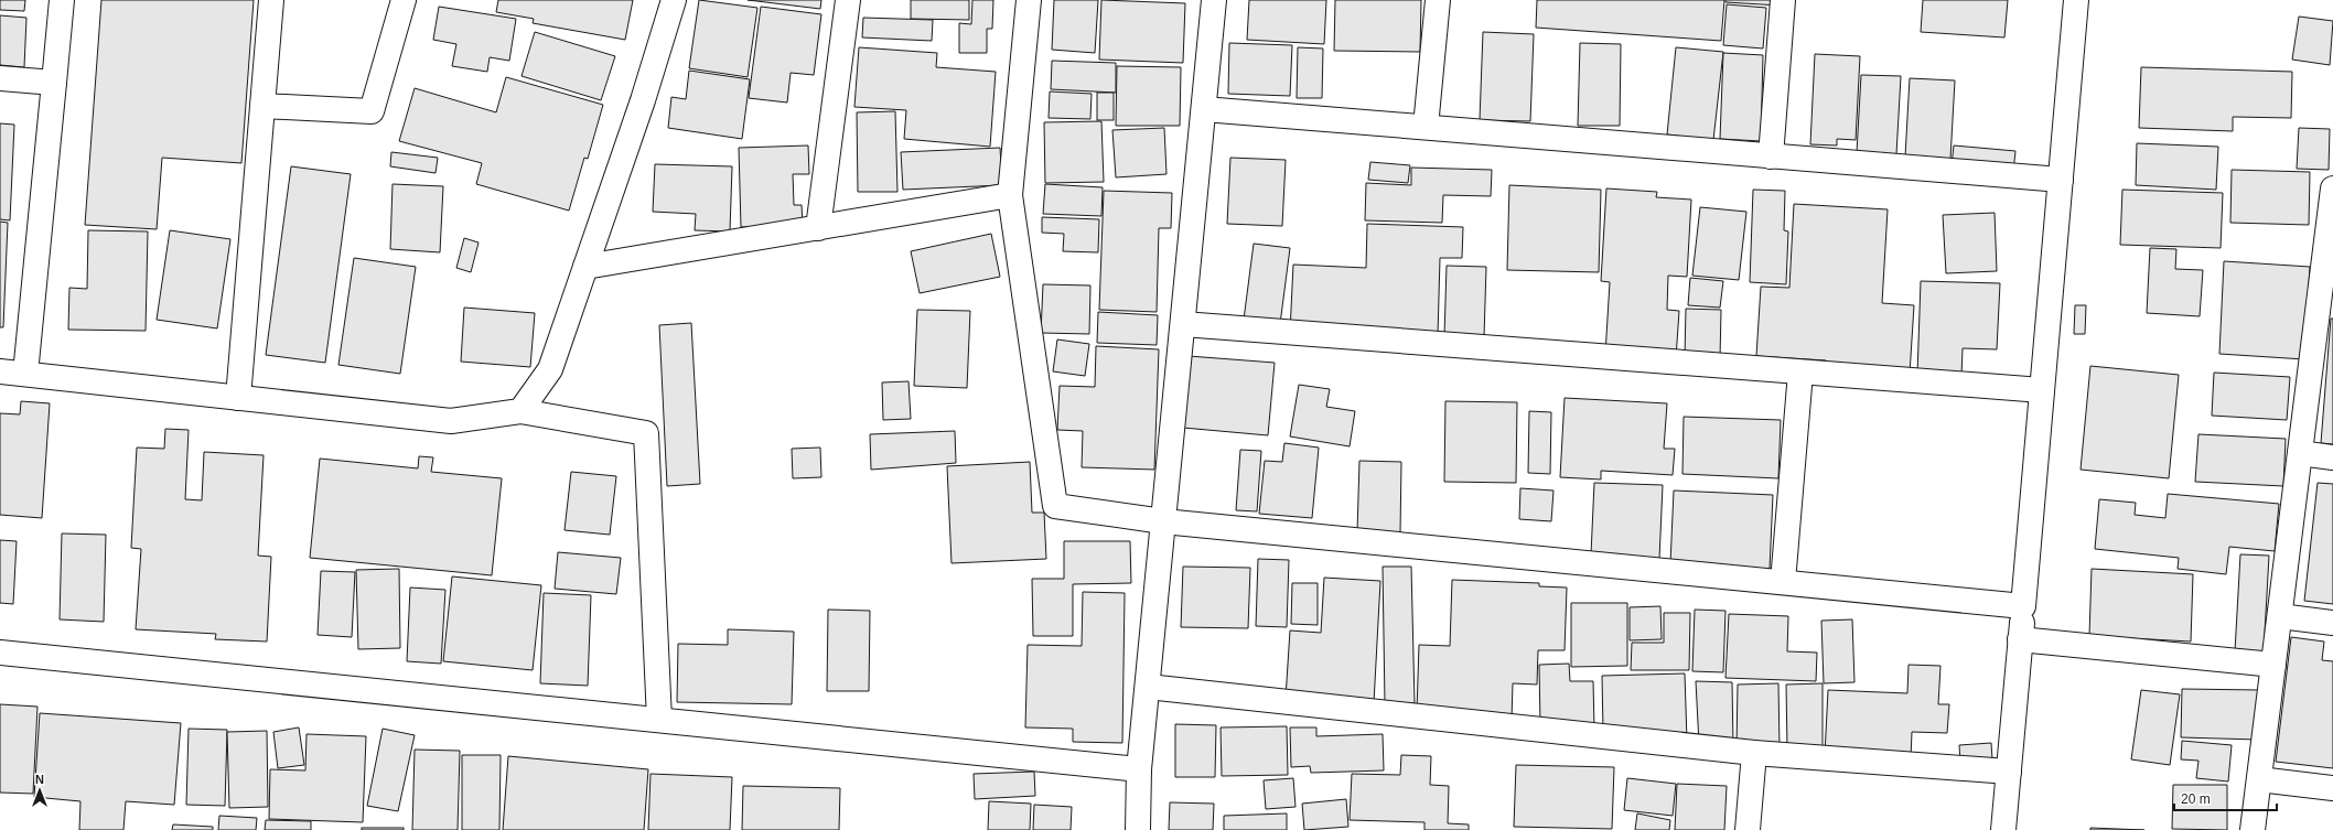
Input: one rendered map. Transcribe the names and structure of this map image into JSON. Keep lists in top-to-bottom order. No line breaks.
{"scale_bar":"20 m","north":"top"}
